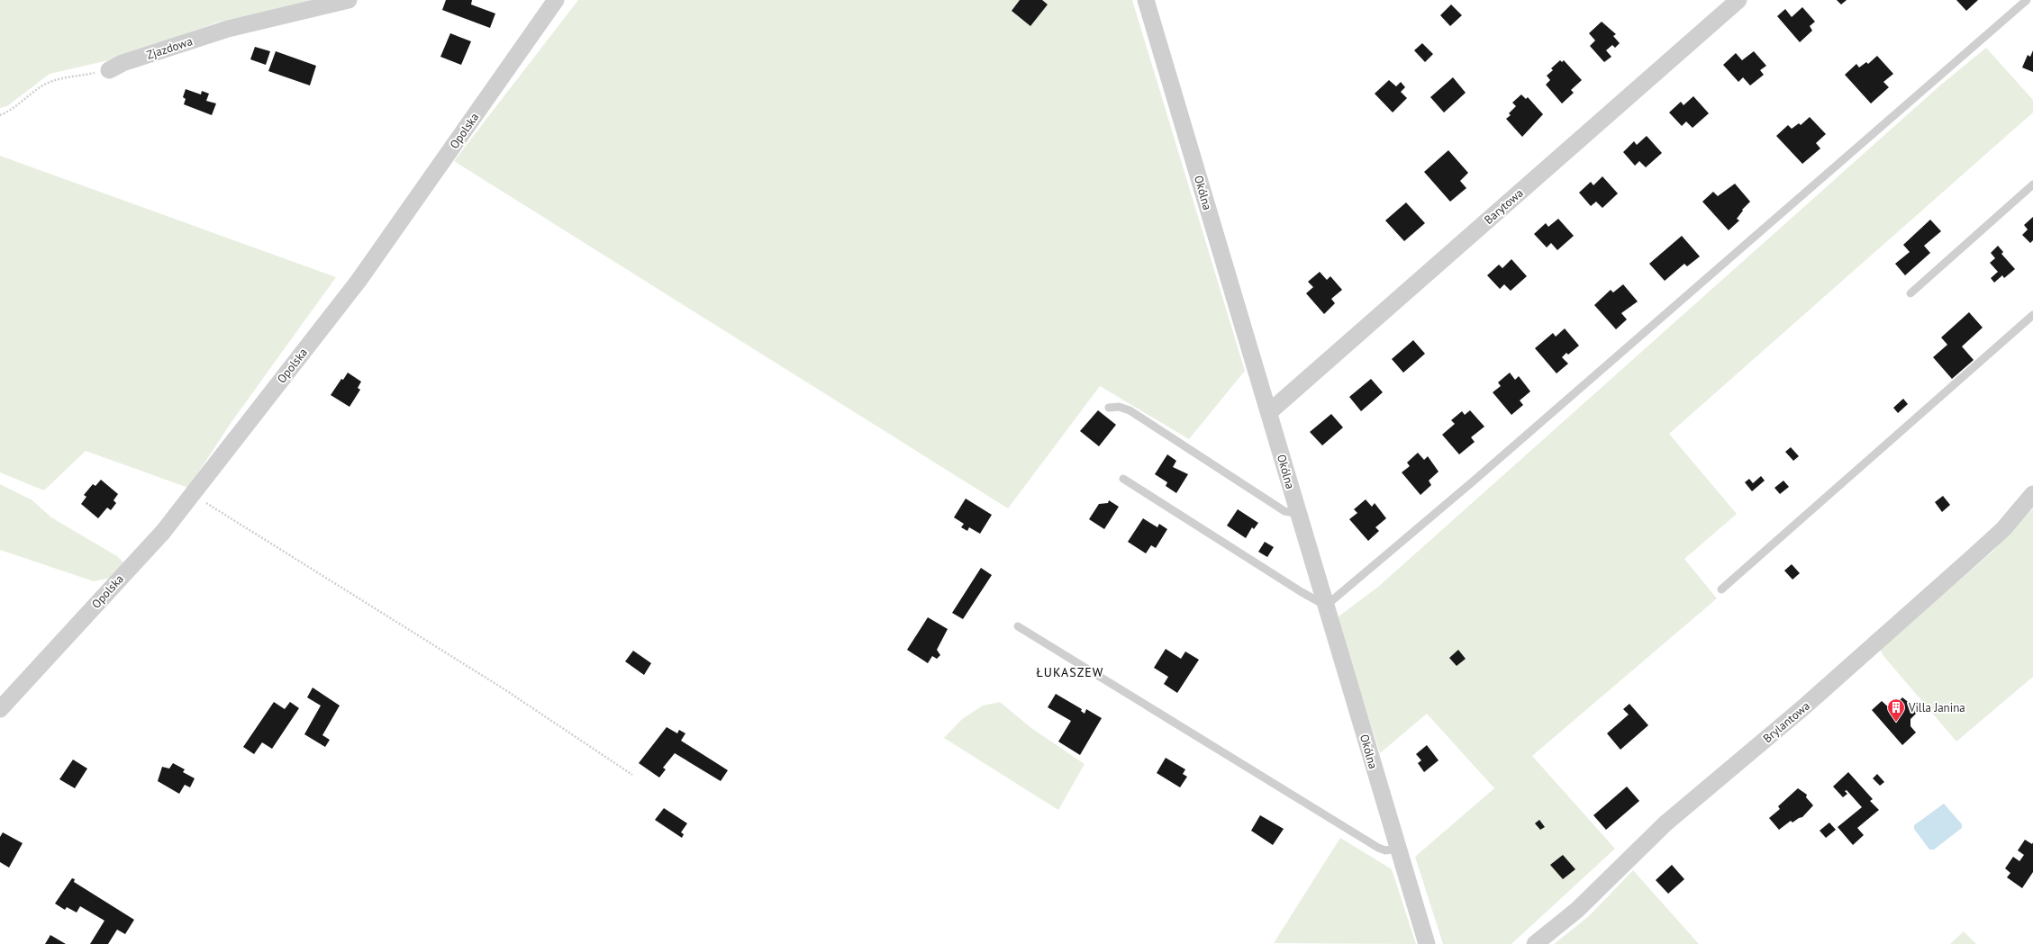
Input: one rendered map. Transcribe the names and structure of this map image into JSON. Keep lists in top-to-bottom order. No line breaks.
{"streets":{"street":["Zjazdowa","Opolska","Okólna","Barytowa","Brylantowa"]},"crossings":[["Okólna","Barytowa"]],"districts":["ŁUKASZEW"],"places":{"building":["Villa Janina"]}}
